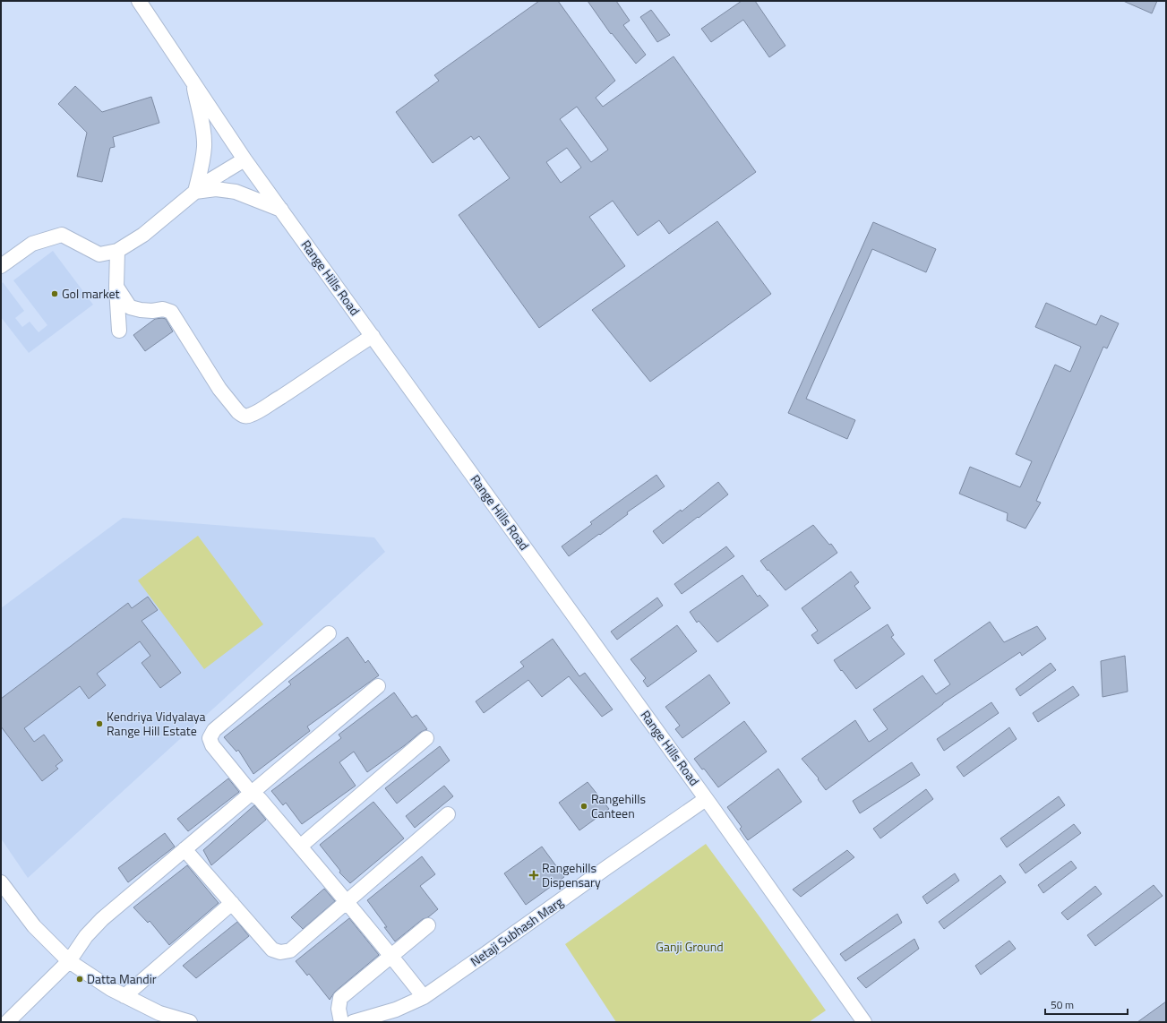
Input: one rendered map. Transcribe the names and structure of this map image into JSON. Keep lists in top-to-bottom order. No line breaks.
{"streets":{"street":["Range Hills Road","Netaji Subhash Marg"]},"crossings":[["Range Hills Road","Netaji Subhash Marg"]],"parks":["Ganji Ground"],"places":{"other":["Gol market","Kendriya Vidyalaya Range Hill Estate","Rangehills Canteen","Datta Mandir"],"health":["Rangehills Dispensary"]},"scale_bar":"50 m"}
